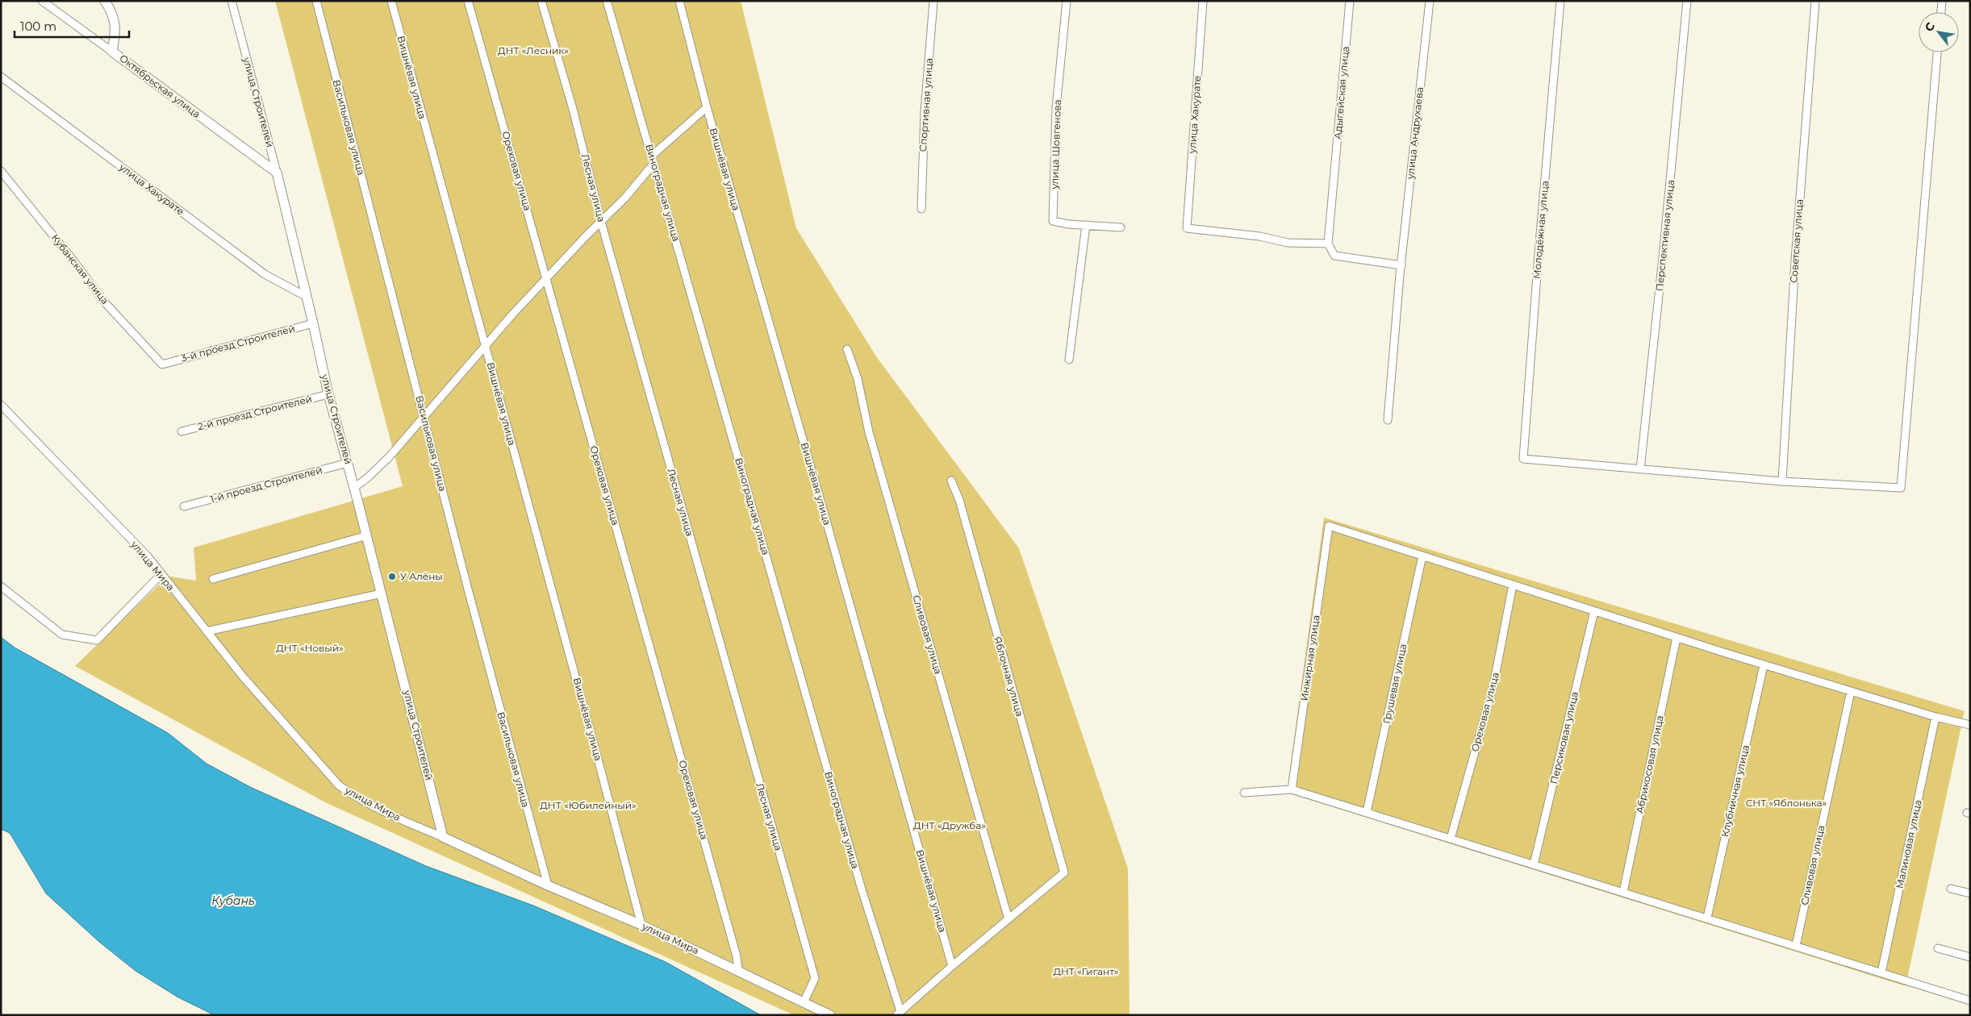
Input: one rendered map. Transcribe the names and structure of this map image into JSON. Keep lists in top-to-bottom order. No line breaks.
{"streets":{"street":["Вишнёвая улица","Октябрьская улица","Адыгейская улица","улица Строителей","Спортивная улица","улица Хакурате","Васильковая улица","улица Андрухаева","улица Шовгенова","Ореховая улица","Лесная улица","Виноградная улица","Молодёжная улица","Перспективная улица","Советская улица","Кубанская улица","3-й проезд Строителей","2-й проезд Строителей","1-й проезд Строителей","улица Мира","Сливовая улица","Инжирная улица","Яблочная улица","Грушевая улица","Персиковая улица","Абрикосовая улица","Клубничная улица","Малиновая улица"]},"crossings":[["Вишнёвая улица","улица Мира"],["Октябрьская улица","улица Строителей"],["Адыгейская улица","улица Хакурате"],["улица Строителей","улица Хакурате"],["улица Строителей","3-й проезд Строителей"],["улица Строителей","2-й проезд Строителей"],["улица Строителей","1-й проезд Строителей"],["улица Строителей","улица Мира"],["Васильковая улица","улица Мира"],["Ореховая улица","улица Мира"],["Лесная улица","улица Мира"],["Молодёжная улица","Перспективная улица"],["Кубанская улица","3-й проезд Строителей"],["Сливовая улица","Яблочная улица"],["Инжирная улица","Грушевая улица"]],"water":["Кубань"],"parks":["ДНТ «Лесник»","ДНТ «Новый»","СНТ «Яблонька»","ДНТ «Юбилейный»","ДНТ «Дружба»","ДНТ «Гигант»"],"places":["У Алёны"],"scale_bar":"100 m","north":"top left"}
